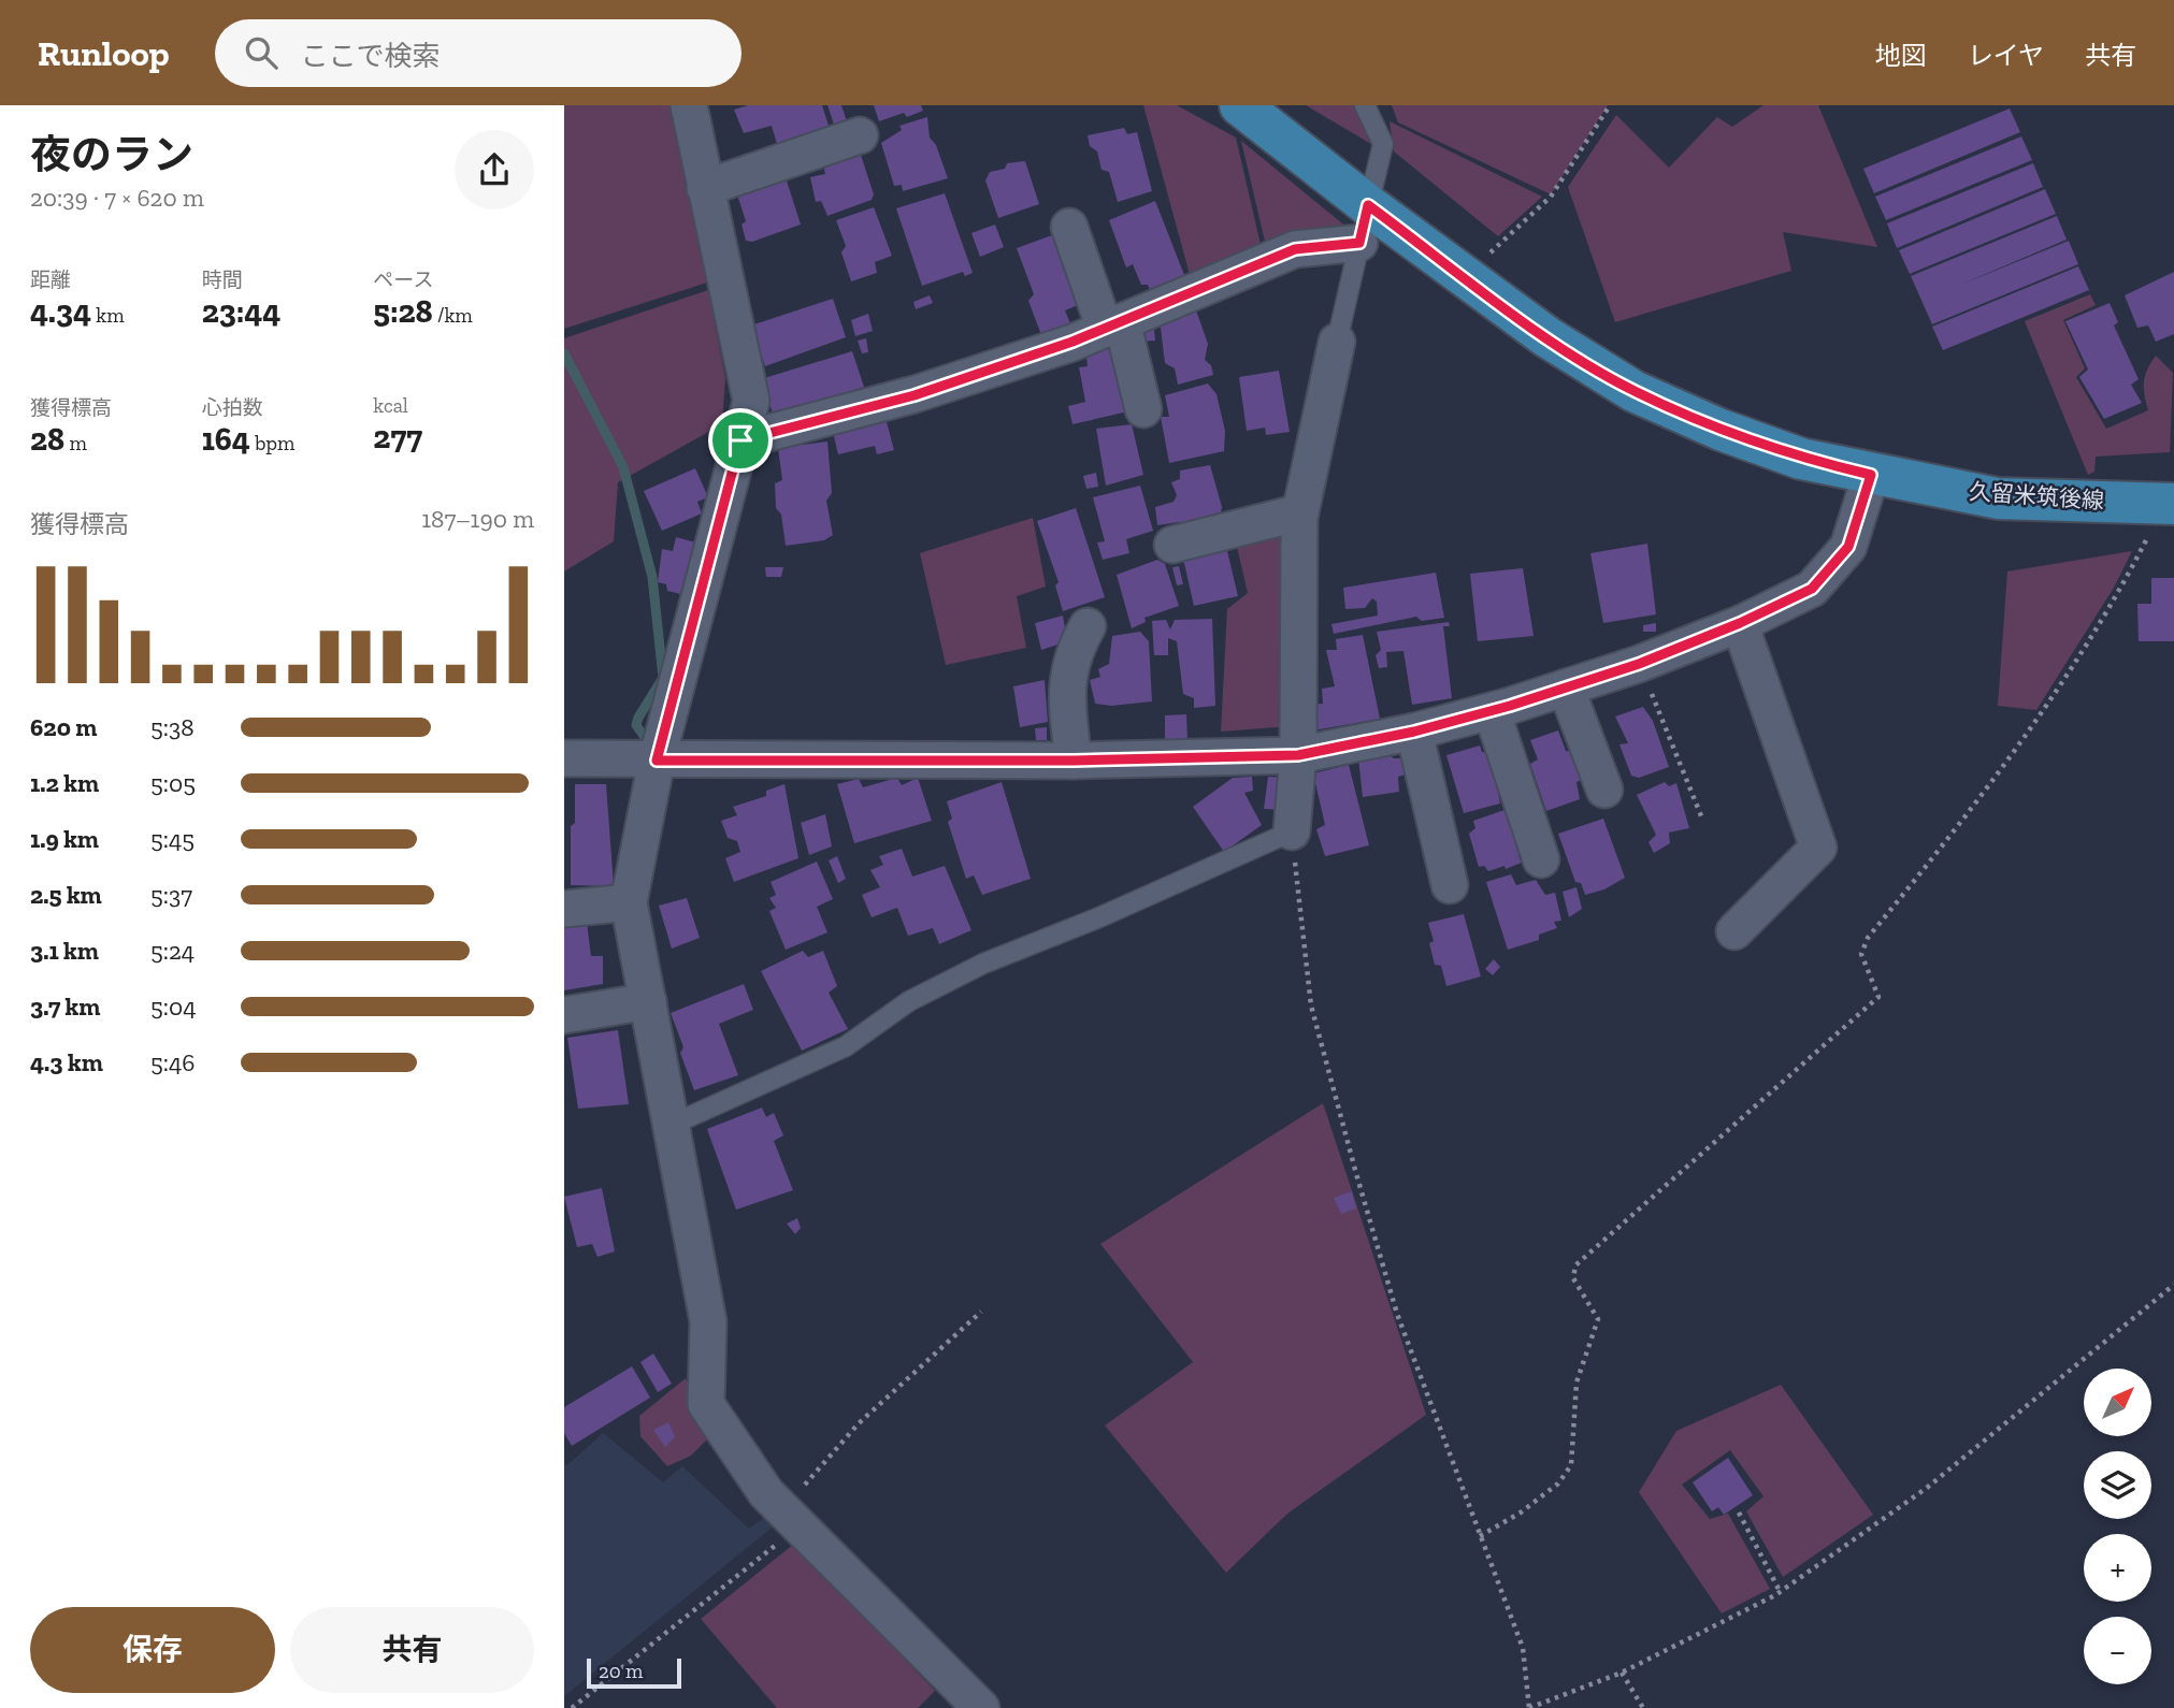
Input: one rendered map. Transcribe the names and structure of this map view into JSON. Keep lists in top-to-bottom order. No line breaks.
{"streets":{"main road":["久留米筑後線"]},"scale_bar":"20 m","north":"top right","page":{"header":"Runloop","search":"ここで検索","nav":["地図","レイヤ","共有"],"heading":["夜のラン","20:39 · 7 × 620 m"],"stats":[["距離","4.34 km"],["時間","23:44"],["ペース","5:28 /km"],["獲得標高","28 m"],["心拍数","164 bpm"],["kcal","277"]],"chart":["獲得標高","187–190 m"],"list":[{"name":"620 m","note":"5:38"},{"name":"1.2 km","note":"5:05"},{"name":"1.9 km","note":"5:45"},{"name":"2.5 km","note":"5:37"},{"name":"3.1 km","note":"5:24"},{"name":"3.7 km","note":"5:04"},{"name":"4.3 km","note":"5:46"}],"map_buttons":["+","−"],"buttons":["保存","共有"],"scale":"20 m"}}
